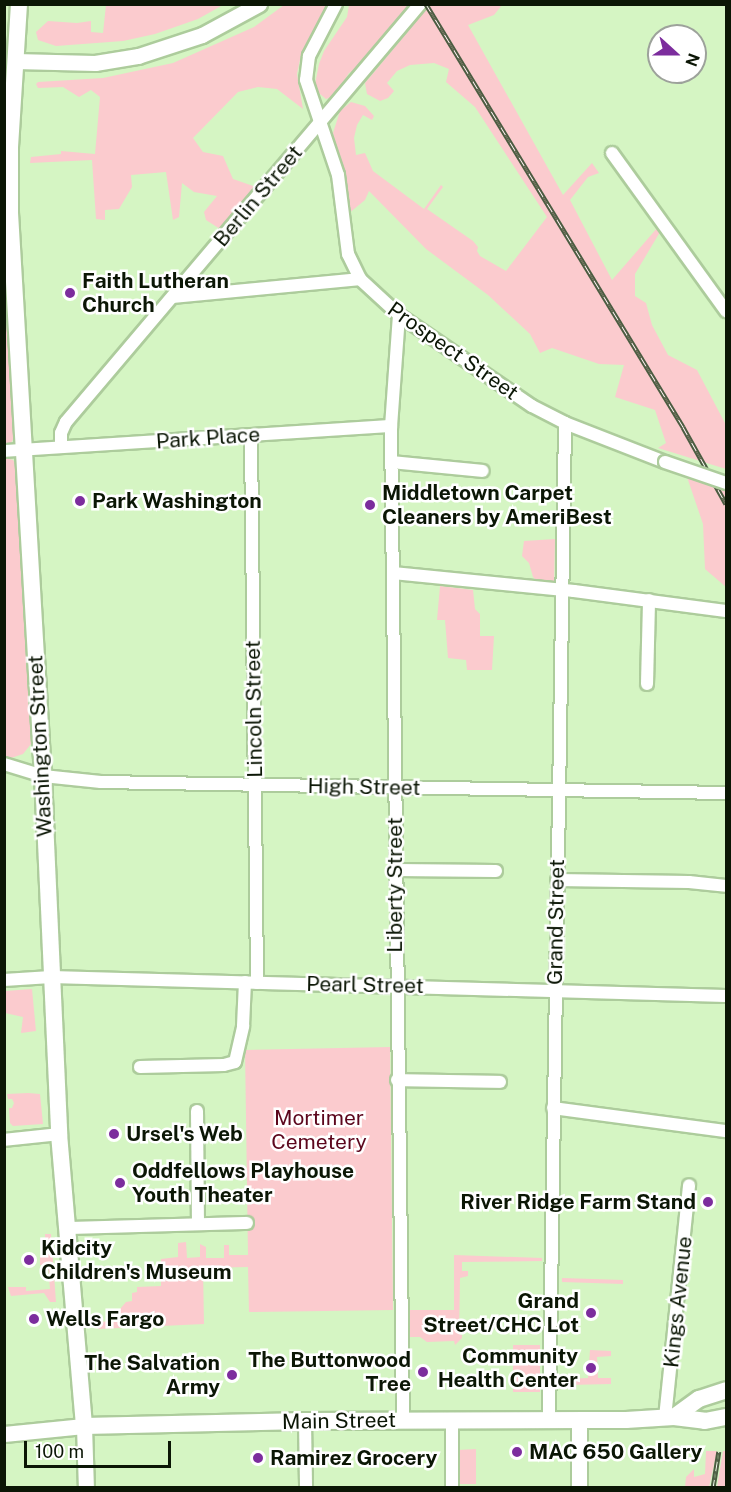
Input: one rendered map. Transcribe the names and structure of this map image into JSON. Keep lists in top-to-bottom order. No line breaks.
{"streets":{"highway":["Washington Street","Main Street"],"street":["Berlin Street","Prospect Street","Park Place","Lincoln Street","High Street","Liberty Street","Grand Street","Pearl Street","Kings Avenue"]},"crossings":[["Berlin Street","Park Place"],["Prospect Street","Liberty Street"],["Prospect Street","Grand Street"],["Park Place","Lincoln Street"],["Park Place","Washington Street"],["Park Place","Liberty Street"],["Lincoln Street","High Street"],["Lincoln Street","Pearl Street"],["Washington Street","High Street"],["Washington Street","Pearl Street"],["Washington Street","Main Street"],["High Street","Liberty Street"],["High Street","Grand Street"],["Liberty Street","Pearl Street"],["Liberty Street","Main Street"],["Grand Street","Pearl Street"],["Grand Street","Main Street"],["Kings Avenue","Main Street"]],"parks":["Mortimer Cemetery"],"places":["Faith Lutheran Church","Park Washington","Middletown Carpet Cleaners by AmeriBest","Ursel's Web","Oddfellows Playhouse Youth Theater","River Ridge Farm Stand","Kidcity Children's Museum","Grand Street/CHC Lot","Wells Fargo","Community Health Center","The Buttonwood Tree","The Salvation Army","MAC 650 Gallery","Ramirez Grocery"],"scale_bar":"100 m","north":"right"}
